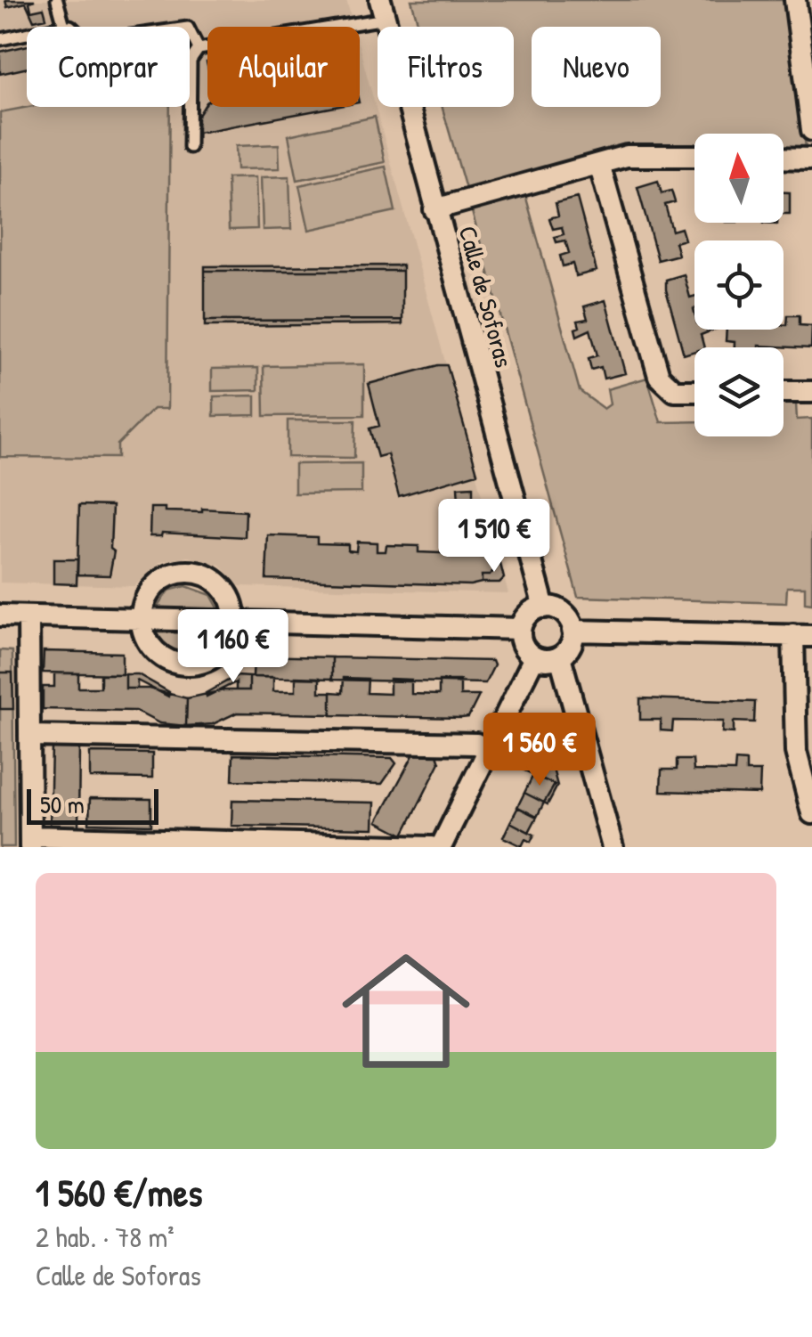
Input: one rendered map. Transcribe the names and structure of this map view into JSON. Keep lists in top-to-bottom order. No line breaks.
{"streets":{"street":["Calle de Soforas"]},"scale_bar":"50 m","north":"top","page":{"chip":["Comprar","Alquilar","Filtros","Nuevo"],"price":["1 510 €","1 160 €","1 560 €"],"scale":"50 m","list":[{"name":"1 560 €/mes","note":"2 hab. · 78 m² · Calle de Soforas"}]}}
